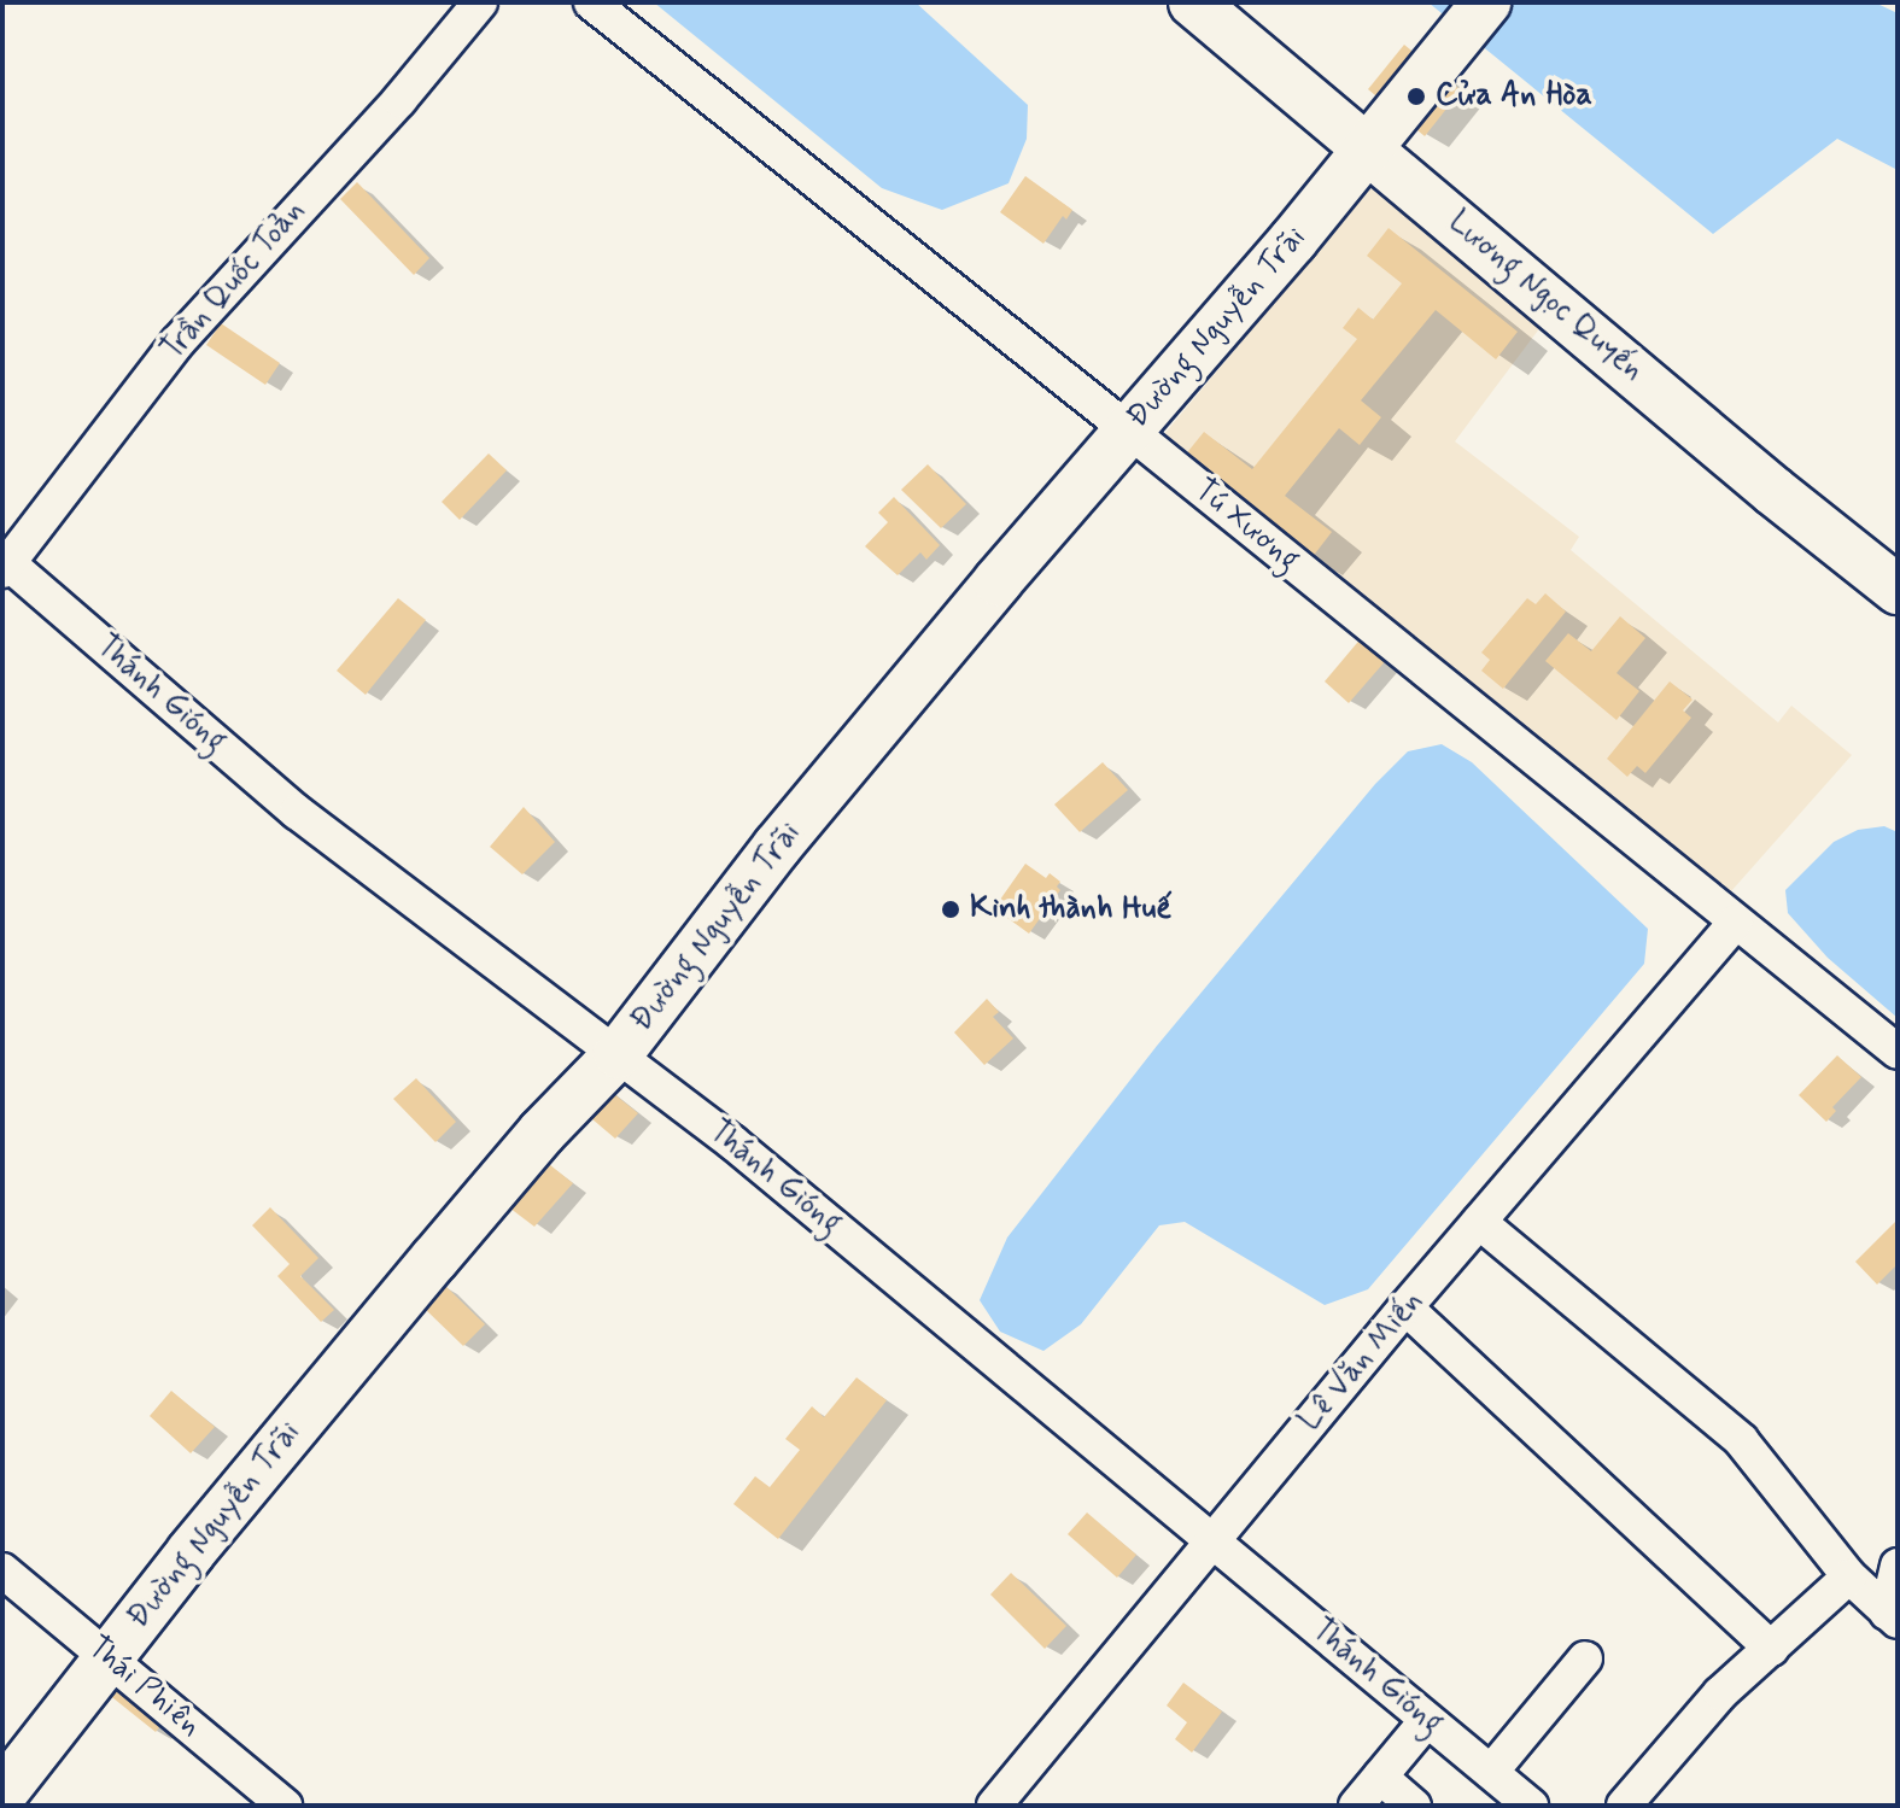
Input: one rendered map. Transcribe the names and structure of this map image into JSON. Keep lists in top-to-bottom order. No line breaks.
{"streets":{"main road":["Lương Ngọc Quyến","Đường Nguyễn Trãi"],"street":["Trần Quốc Toản","Tú Xương","Thánh Gióng","Lê Văn Miến","Thái Phiên"]},"crossings":[["Trần Quốc Toản","Thánh Gióng"],["Lương Ngọc Quyến","Đường Nguyễn Trãi"],["Đường Nguyễn Trãi","Tú Xương"],["Đường Nguyễn Trãi","Thánh Gióng"],["Đường Nguyễn Trãi","Thái Phiên"],["Tú Xương","Lê Văn Miến"],["Thánh Gióng","Lê Văn Miến"]],"places":["Cửa An Hòa","Kinh thành Huế"]}
